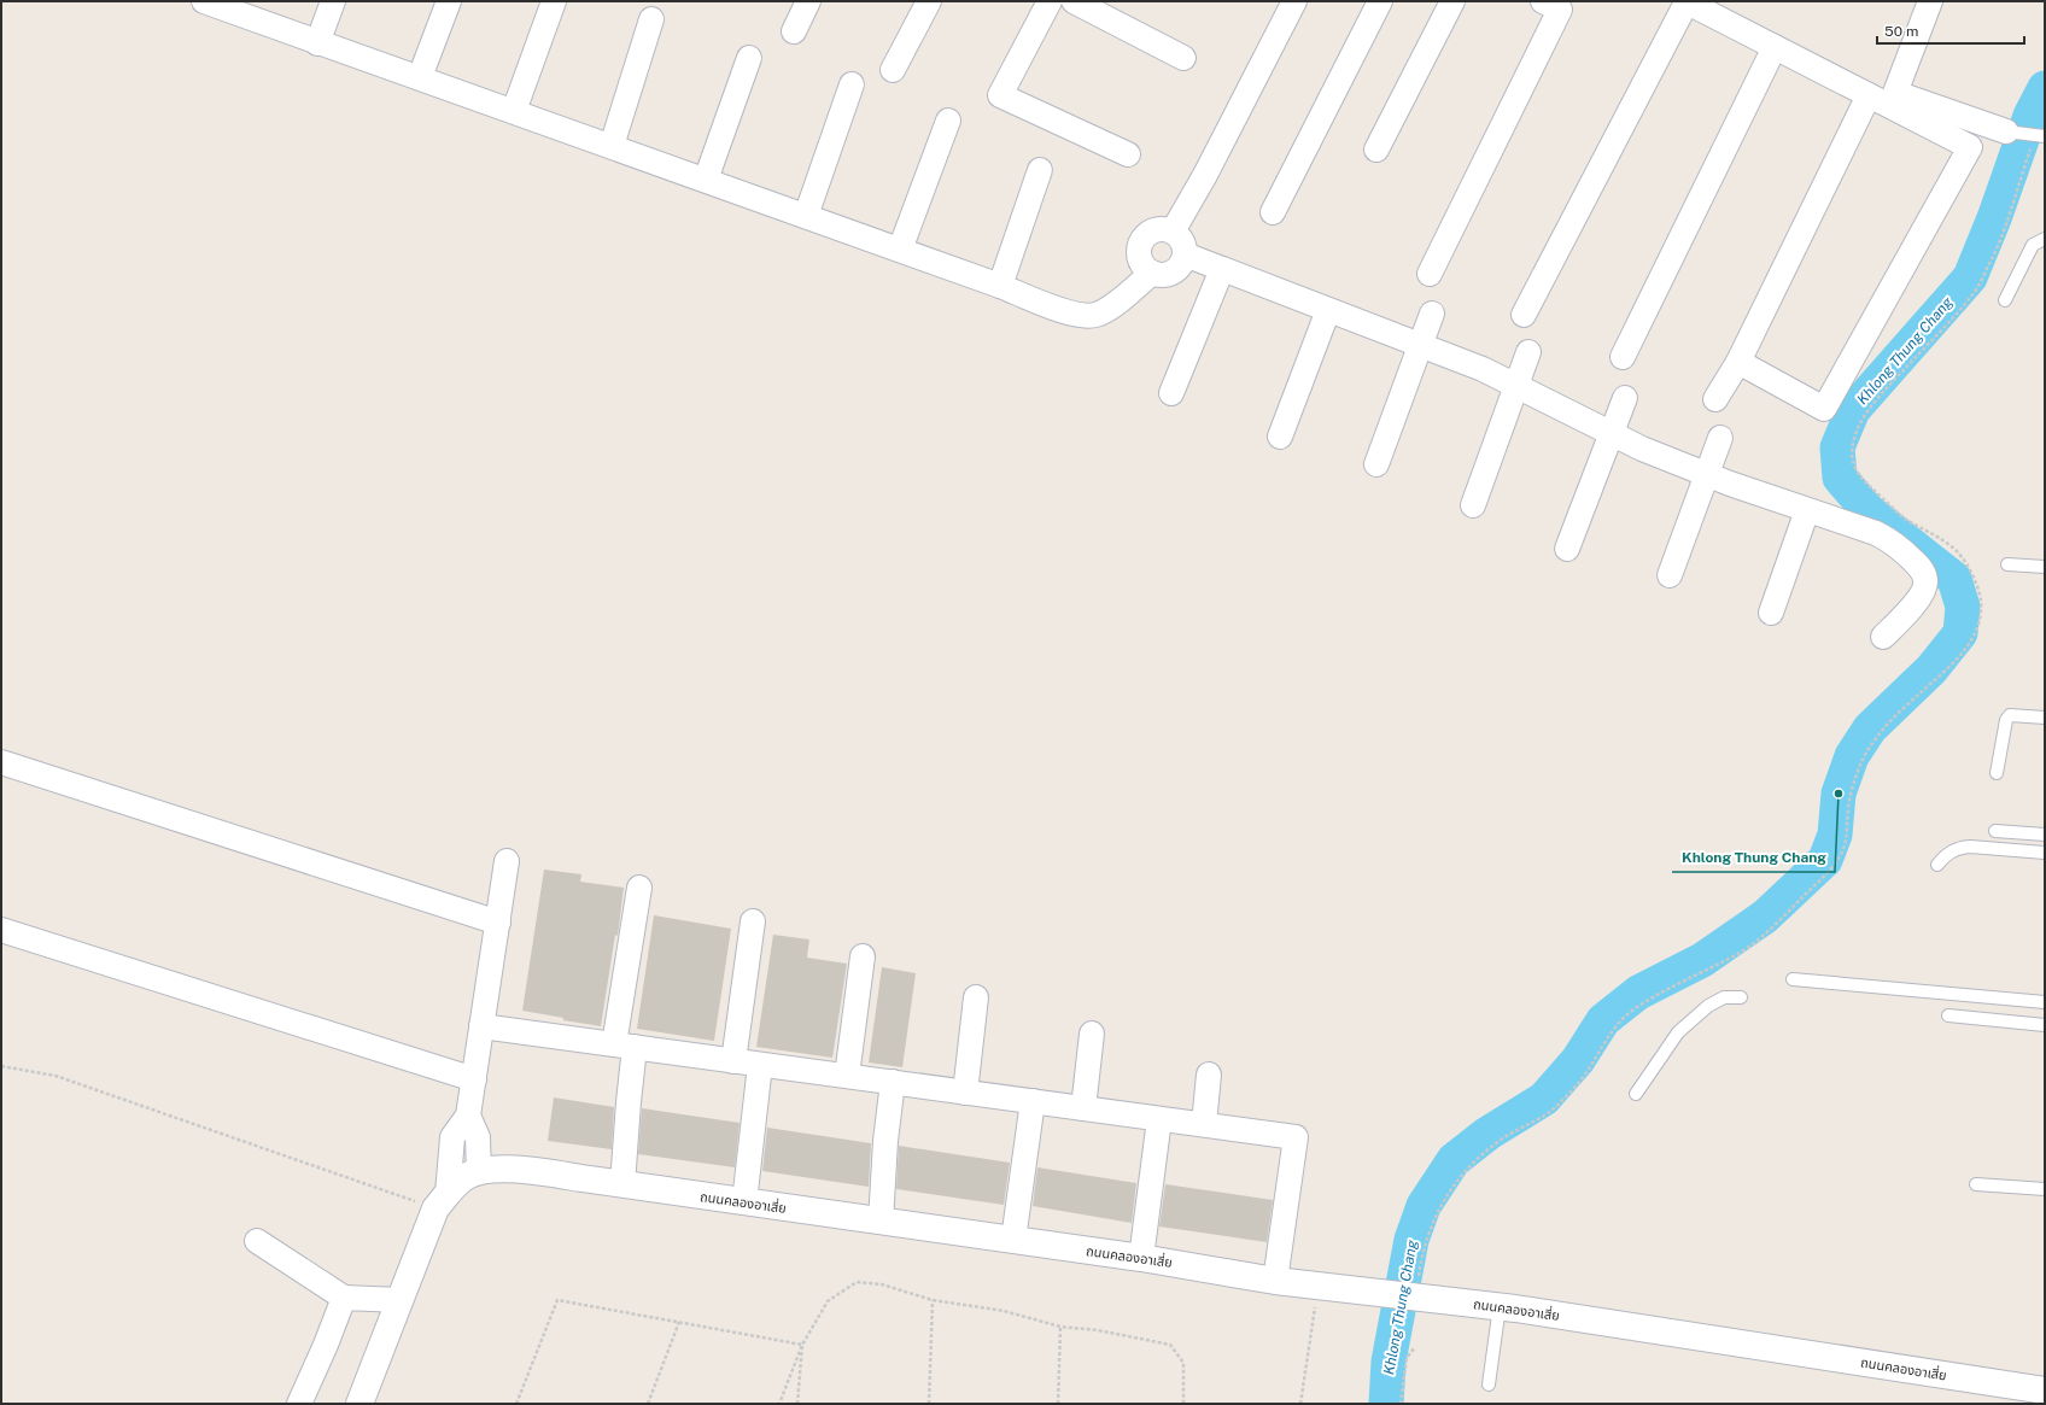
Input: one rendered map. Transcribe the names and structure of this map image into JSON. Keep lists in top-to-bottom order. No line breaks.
{"streets":{"street":["ถนนคลองอาเสี่ย"]},"water":["Khlong Thung Chang"],"places":["Khlong Thung Chang"],"scale_bar":"50 m"}
